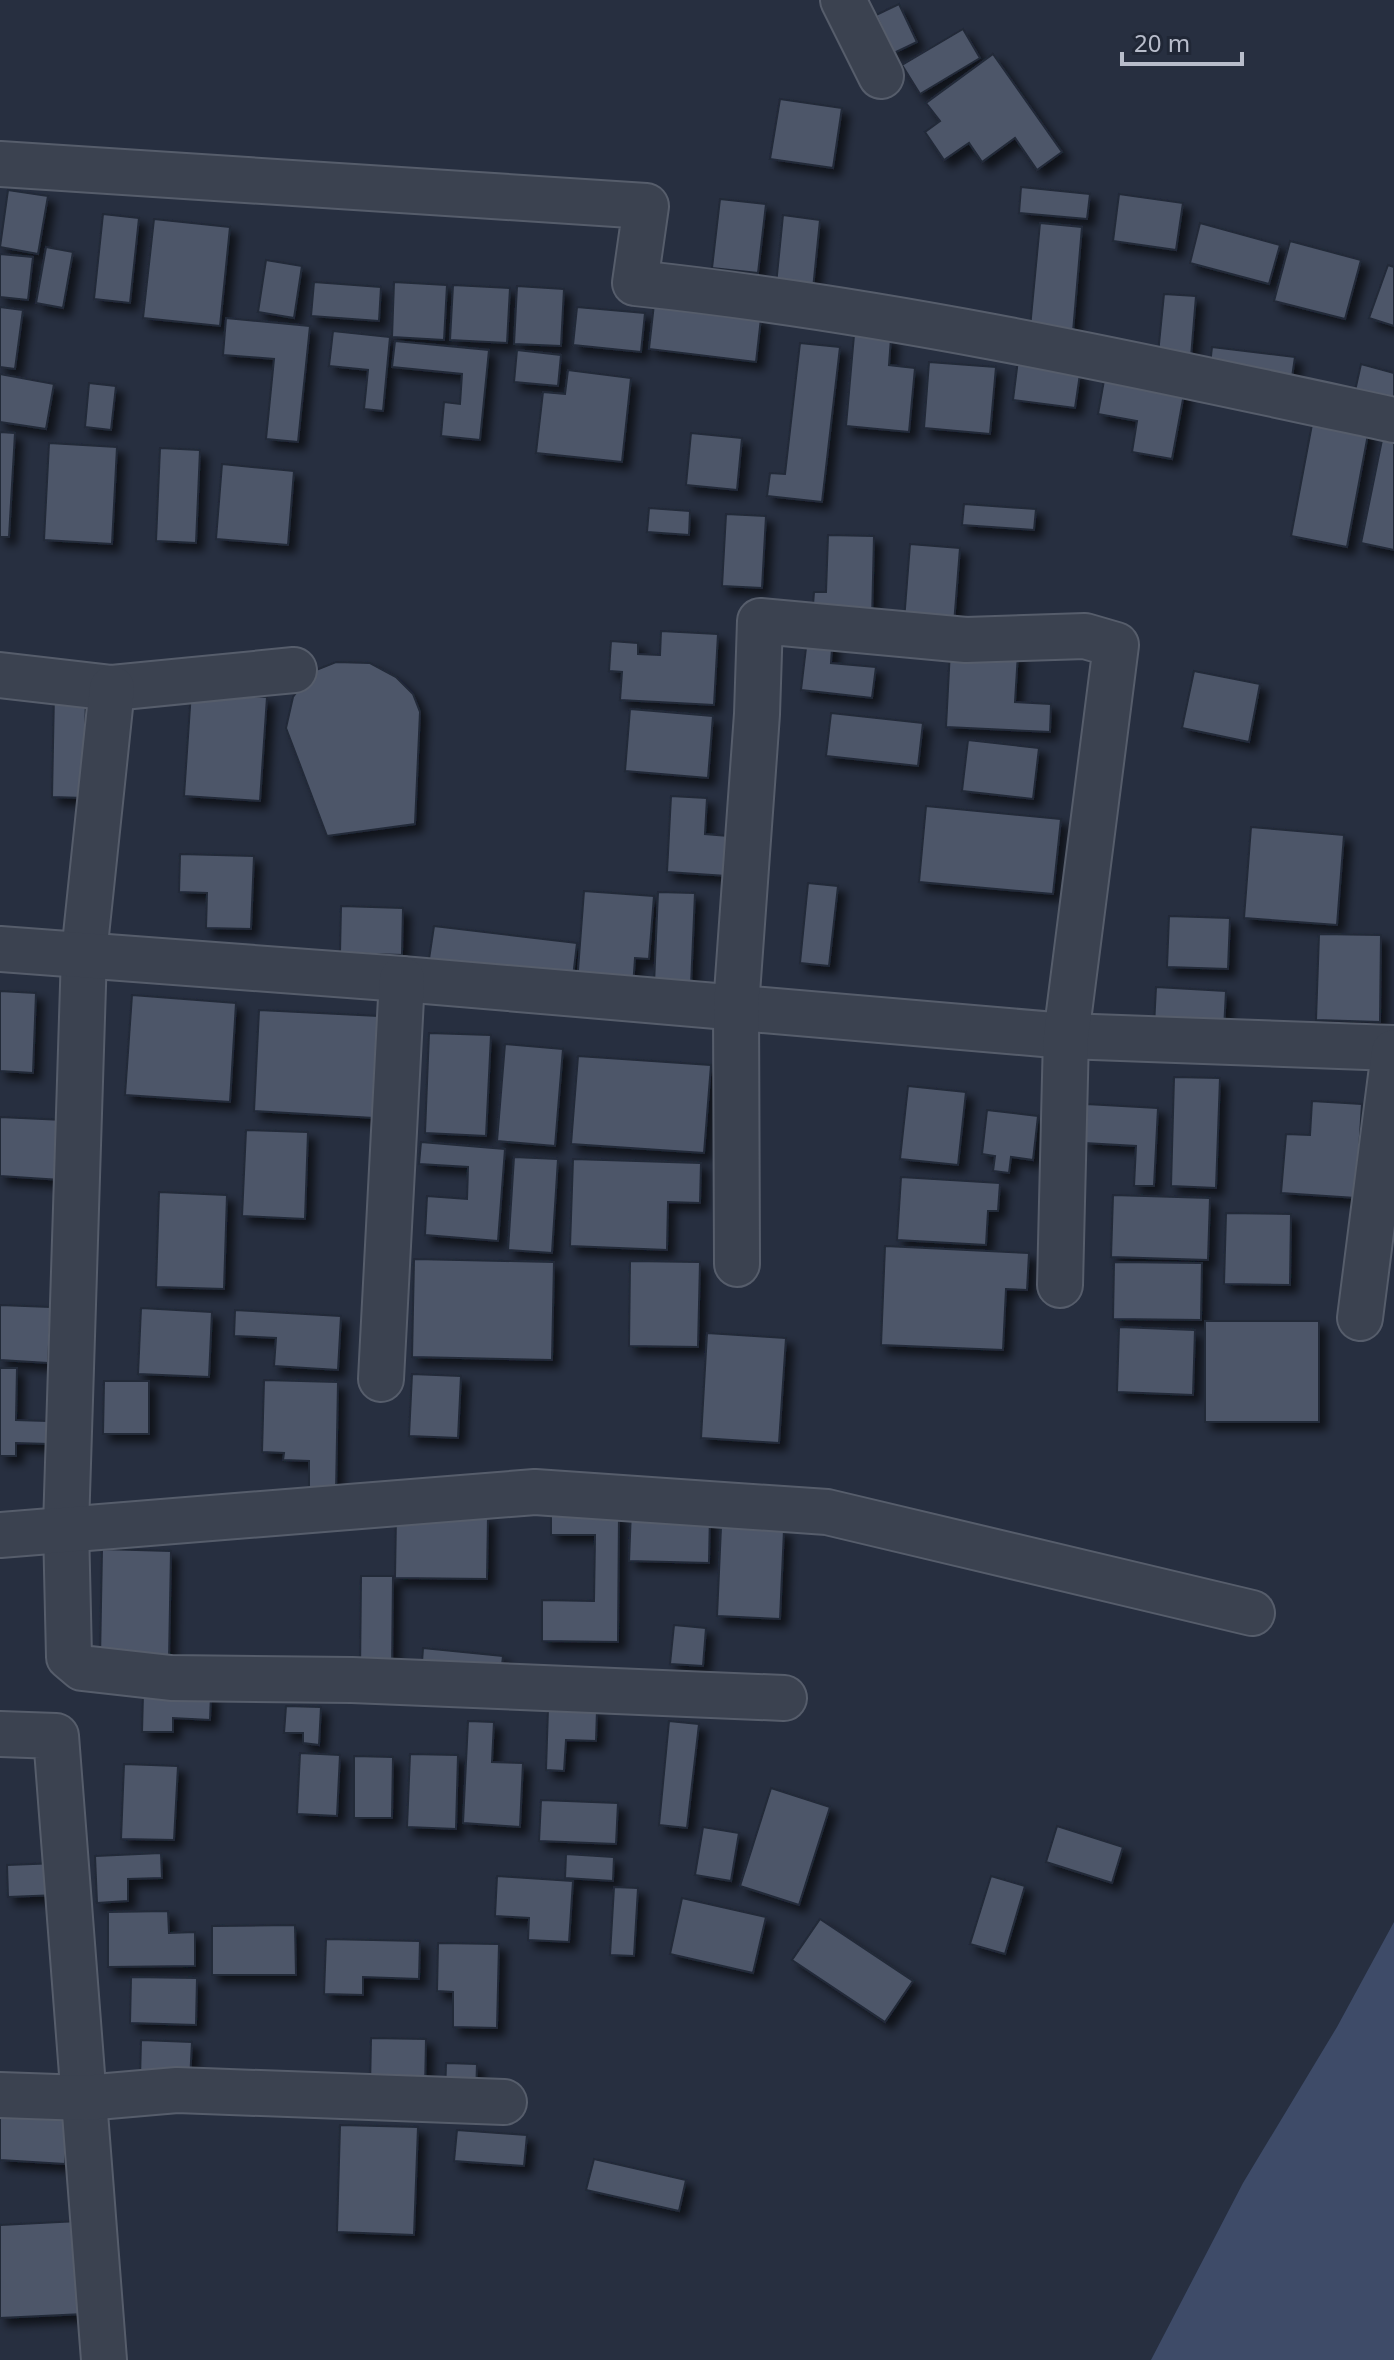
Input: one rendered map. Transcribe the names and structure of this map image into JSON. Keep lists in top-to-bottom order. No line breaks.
{"scale_bar":"20 m"}
